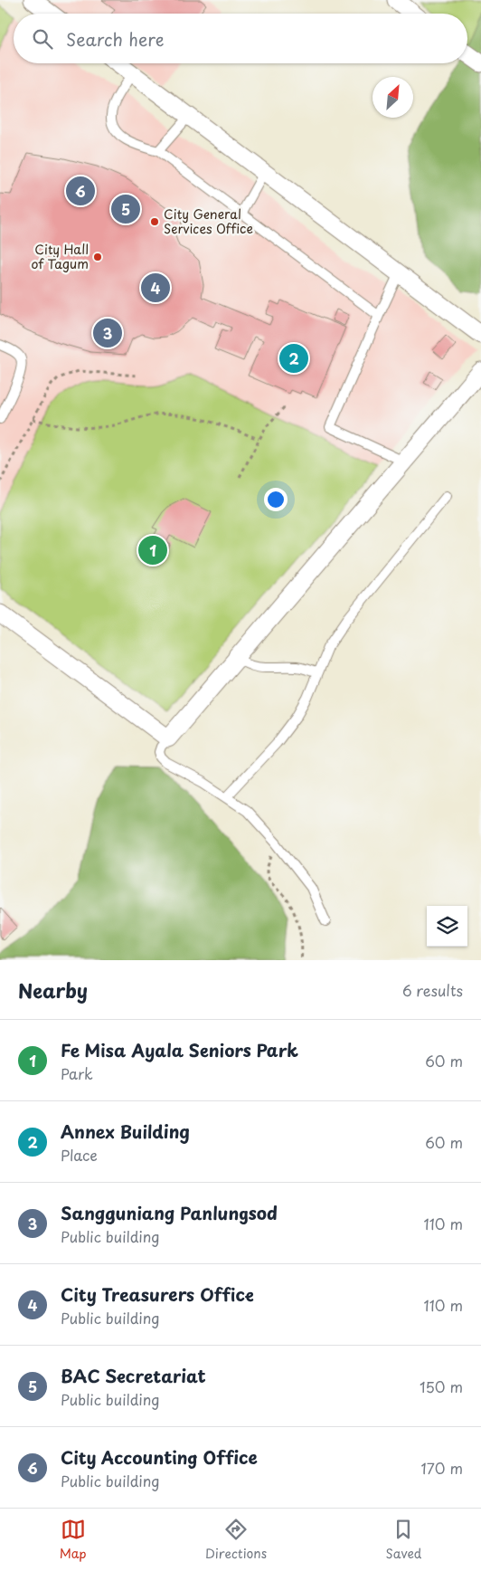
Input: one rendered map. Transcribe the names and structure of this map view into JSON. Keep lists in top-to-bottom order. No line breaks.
{"places":["City General Services Office","City Hall of Tagum"],"north":"top right","page":{"search":"Search here","pins":["6","5","4","3","2","1"],"heading":["Nearby","6 results"],"list":[{"mark":"1","name":"Fe Misa Ayala Seniors Park","note":"Park","value":"60 m"},{"mark":"2","name":"Annex Building","note":"Place","value":"60 m"},{"mark":"3","name":"Sangguniang Panlungsod","note":"Public building","value":"110 m"},{"mark":"4","name":"City Treasurers Office","note":"Public building","value":"110 m"},{"mark":"5","name":"BAC Secretariat","note":"Public building","value":"150 m"},{"mark":"6","name":"City Accounting Office","note":"Public building","value":"170 m"}],"nav":["Map","Directions","Saved"]}}
